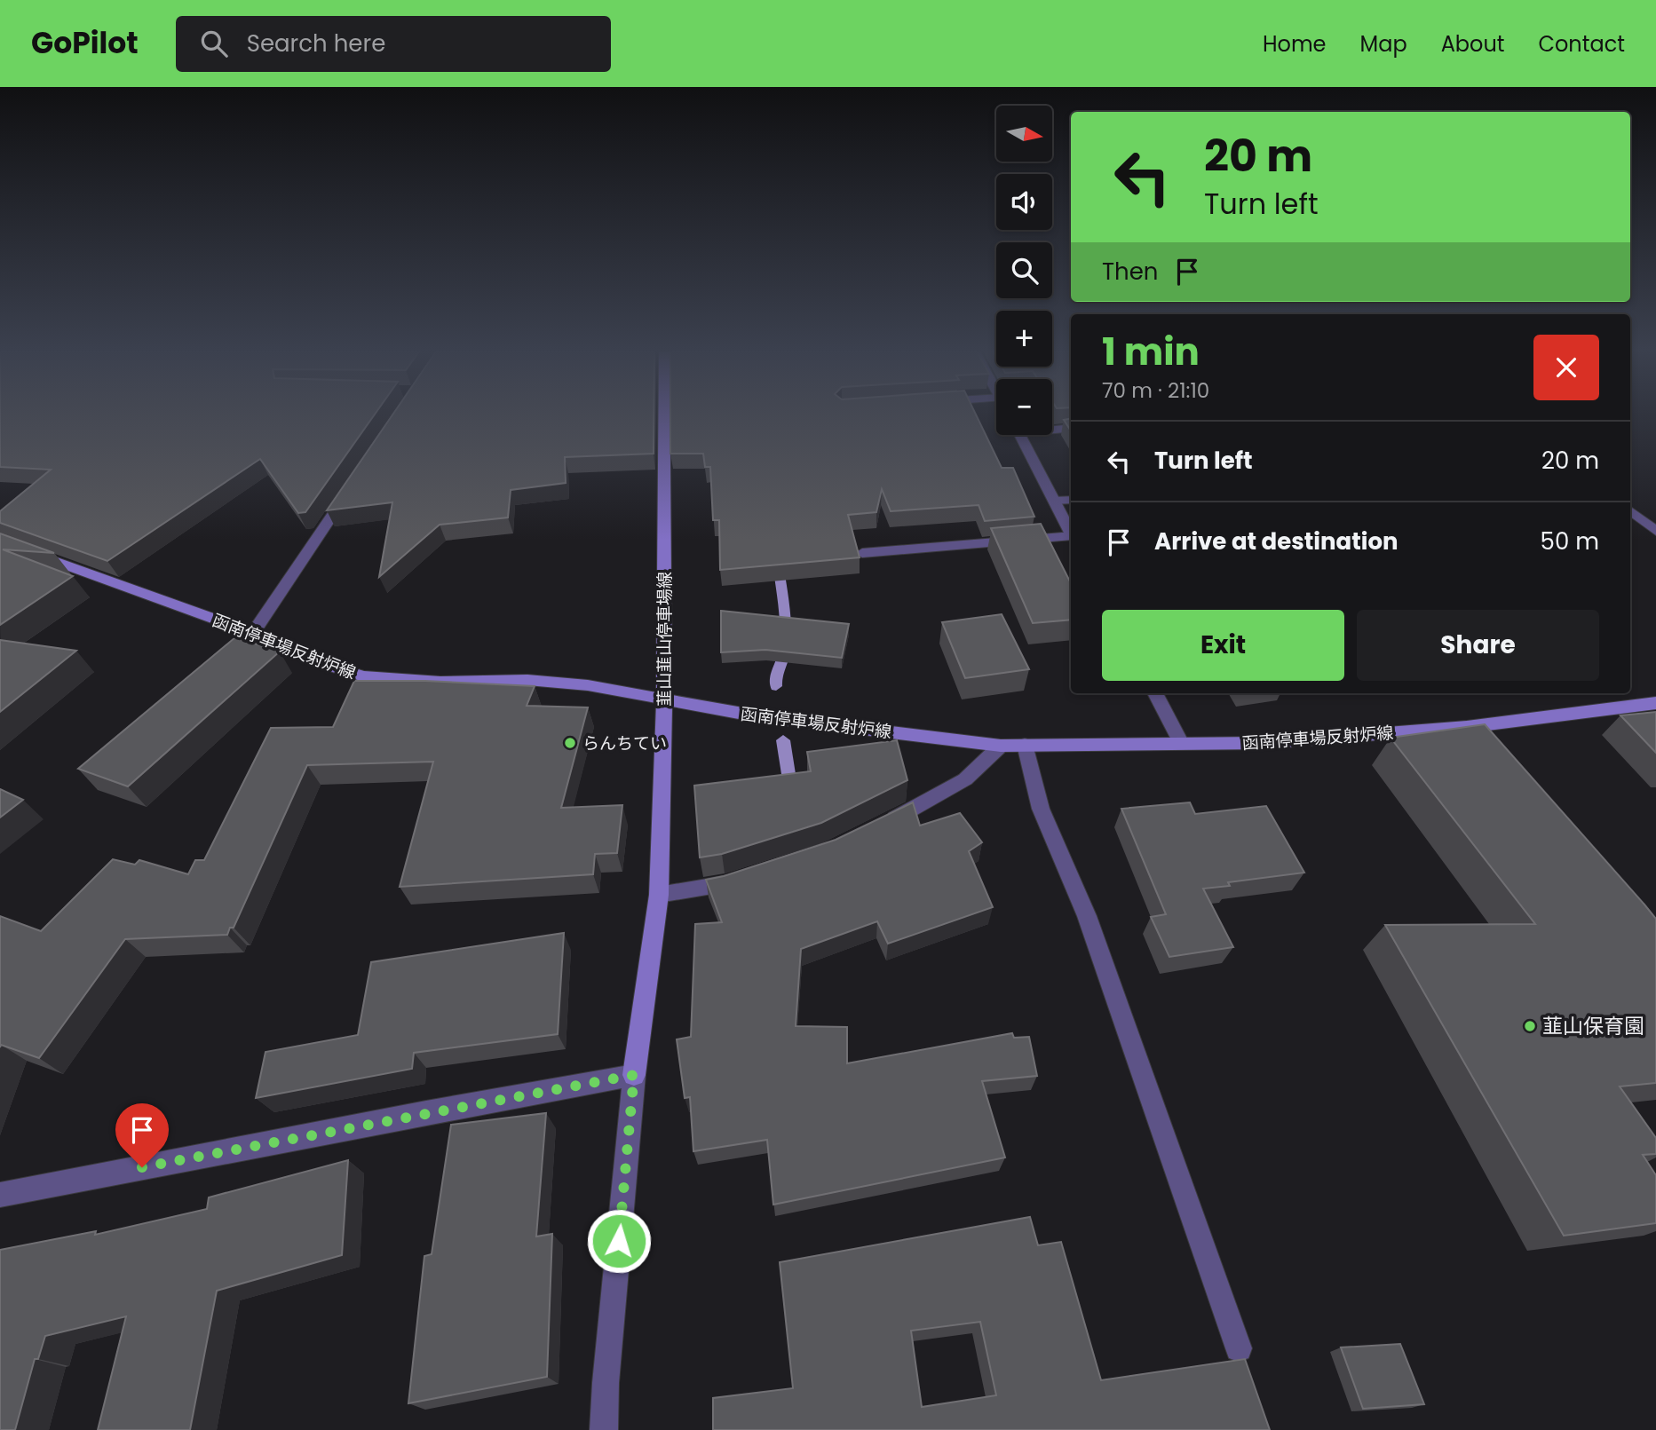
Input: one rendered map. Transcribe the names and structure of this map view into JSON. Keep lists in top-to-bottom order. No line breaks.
{"streets":{"main road":["韮山韮山停車場線","函南停車場反射炉線"]},"crossings":[["韮山韮山停車場線","函南停車場反射炉線"]],"places":["らんちてい","韮山保育園"],"north":"right","page":{"header":"GoPilot","search":"Search here","nav":["Home","Map","About","Contact"],"map_buttons":["+","−"],"turn":["20 m","Turn left"],"then":"Then","heading":["1 min","70 m · 21:10"],"list":[{"name":"Turn left","value":"20 m"},{"name":"Arrive at destination","value":"50 m"}],"buttons":["Exit","Share"]}}
